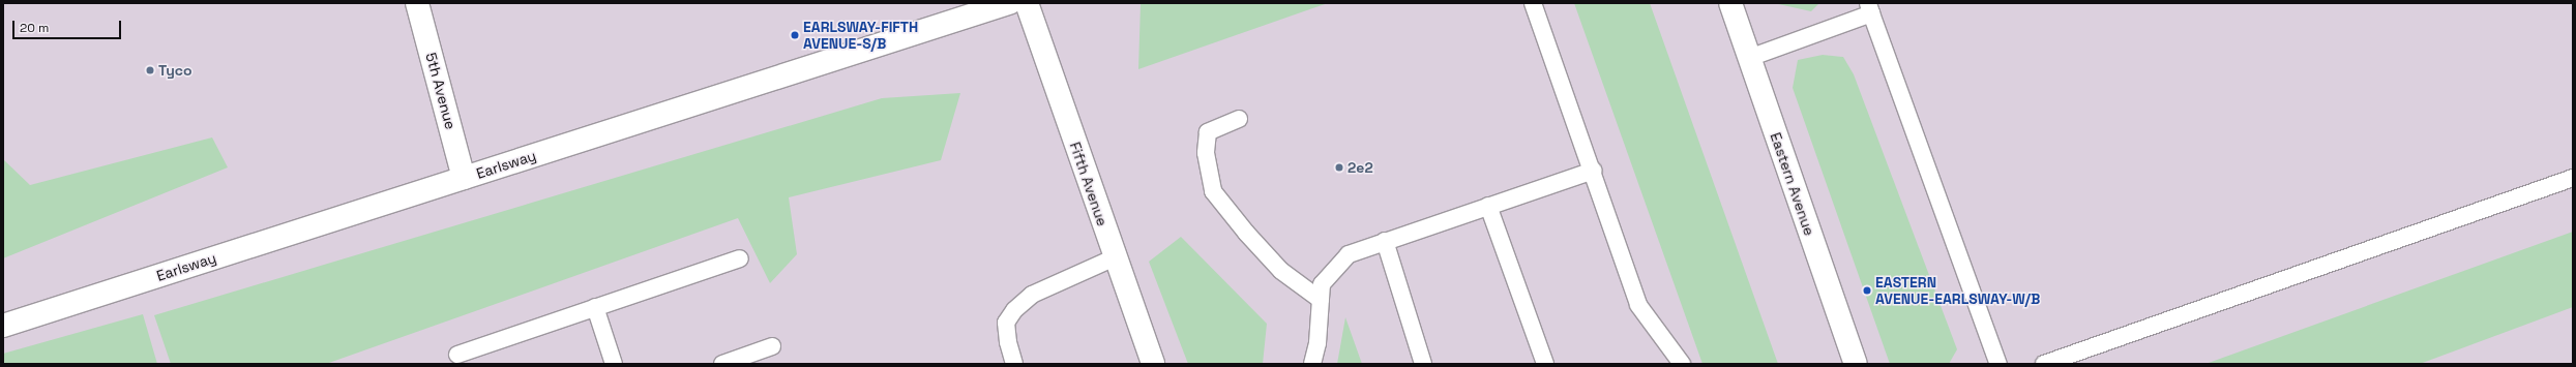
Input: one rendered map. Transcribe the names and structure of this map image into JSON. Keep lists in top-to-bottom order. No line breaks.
{"streets":{"street":["5th Avenue","Earlsway","Fifth Avenue","Eastern Avenue"]},"crossings":[["5th Avenue","Earlsway"]],"places":["EARLSWAY-FIFTH AVENUE-S/B","Tyco","2e2","EASTERN AVENUE-EARLSWAY-W/B"],"scale_bar":"20 m"}
